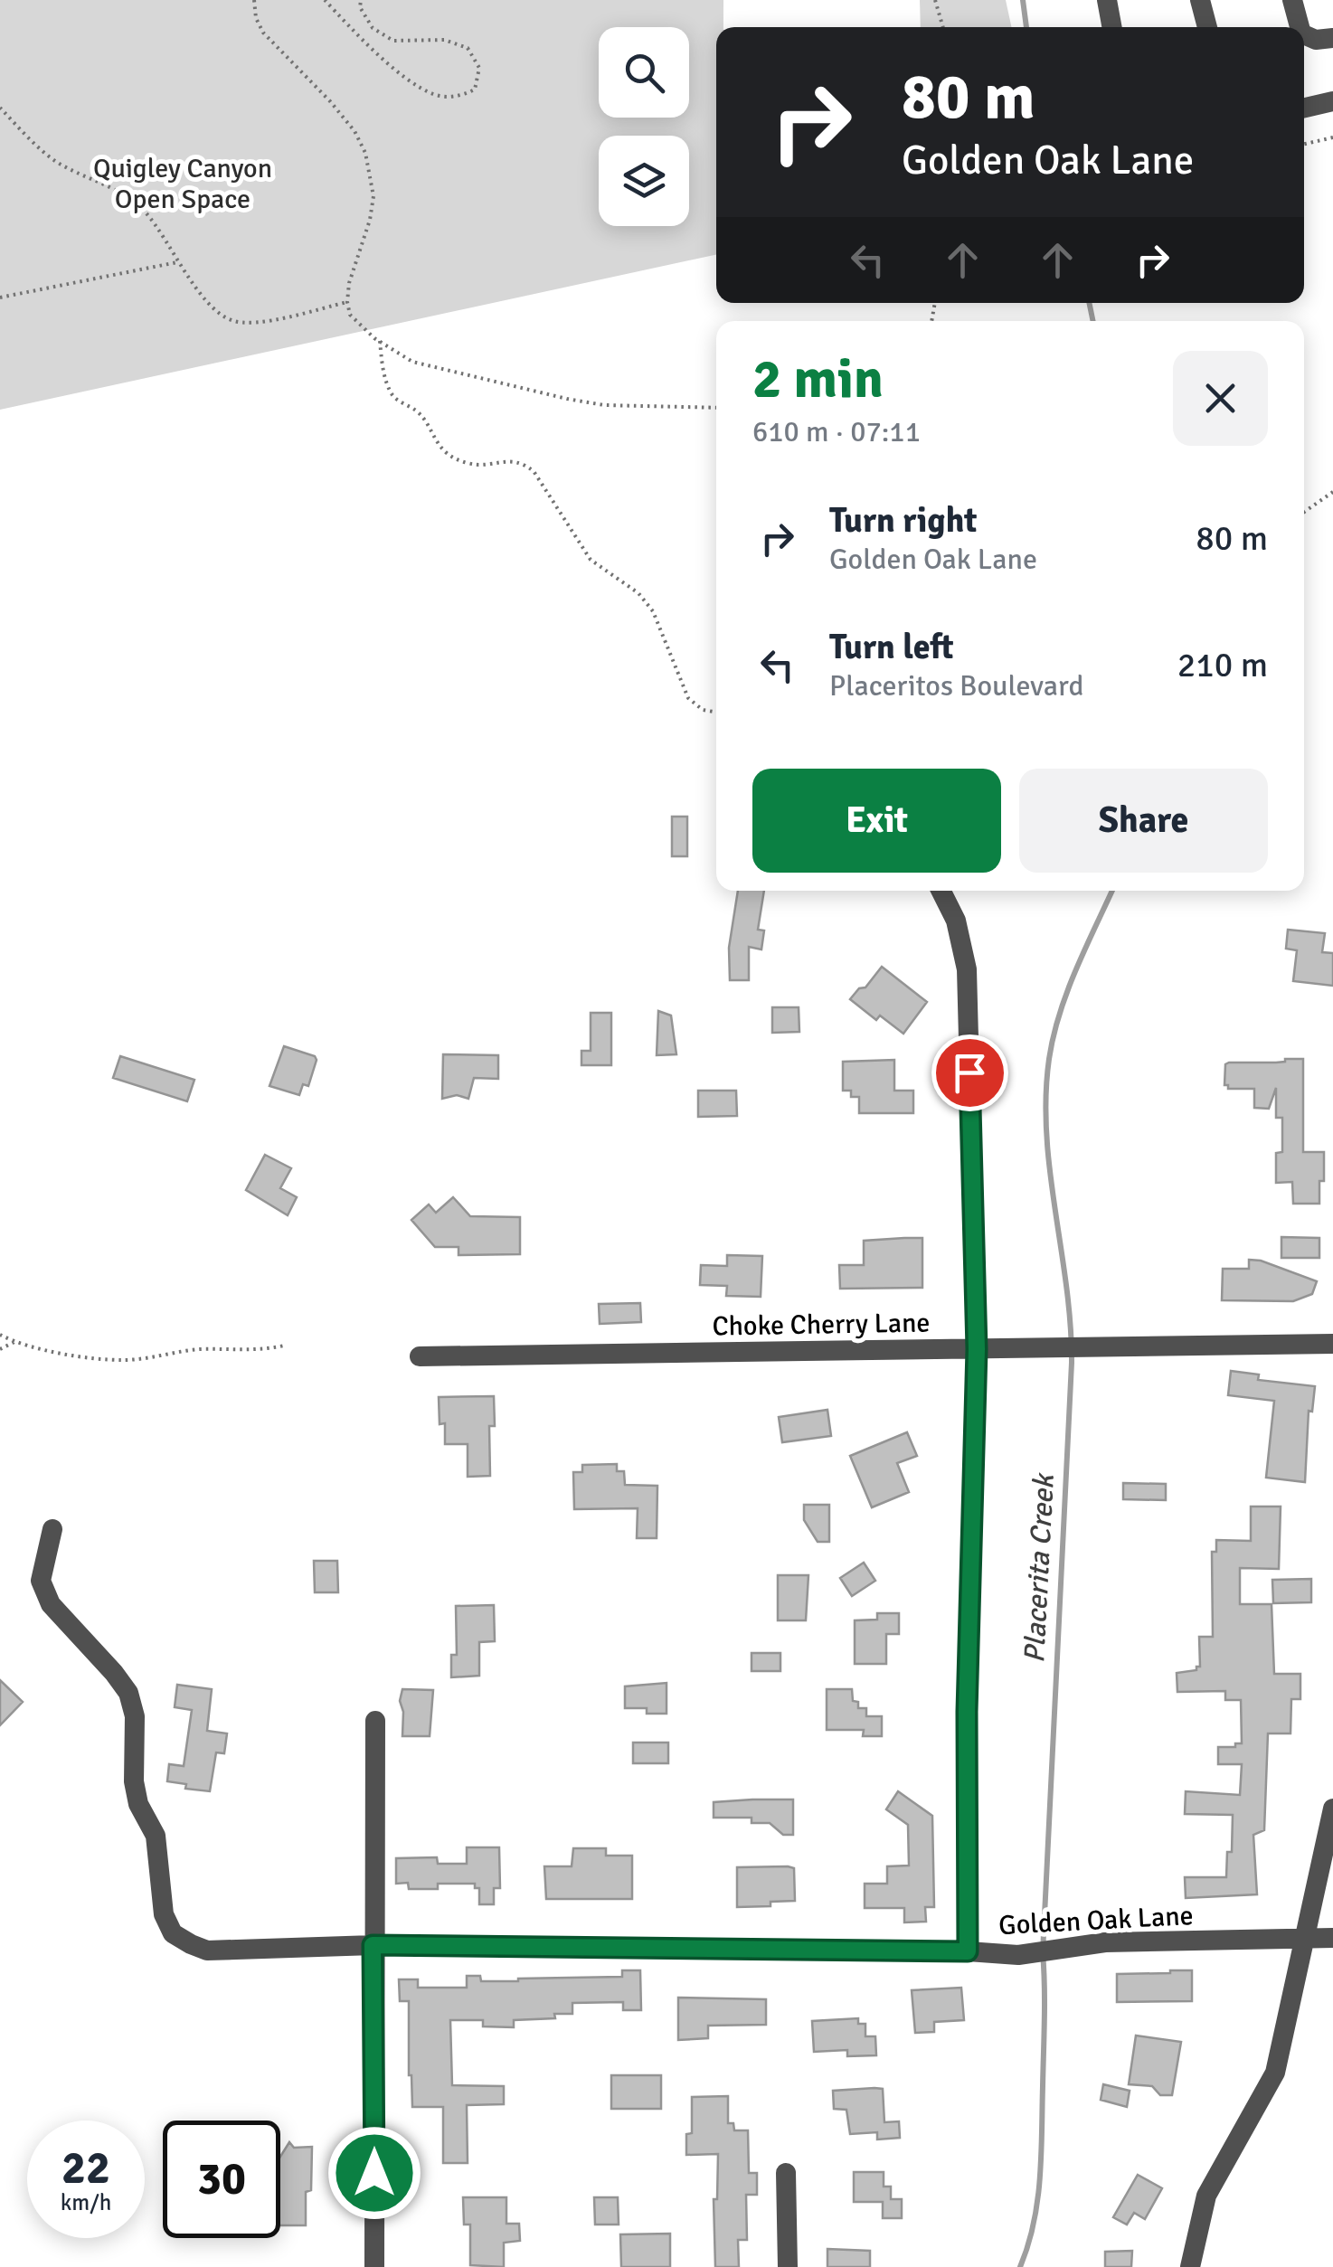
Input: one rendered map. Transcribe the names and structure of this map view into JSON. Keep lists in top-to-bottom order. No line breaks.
{"streets":{"street":["Choke Cherry Lane","Golden Oak Lane"]},"water":["Placerita Creek"],"parks":["Quigley Canyon Open Space"],"page":{"turn":["80 m","Golden Oak Lane"],"heading":["2 min","610 m · 07:11"],"list":[{"name":"Turn right","note":"Golden Oak Lane","value":"80 m"},{"name":"Turn left","note":"Placeritos Boulevard","value":"210 m"}],"buttons":["Exit","Share"],"speed":"22 km/h","limit":"30"}}
